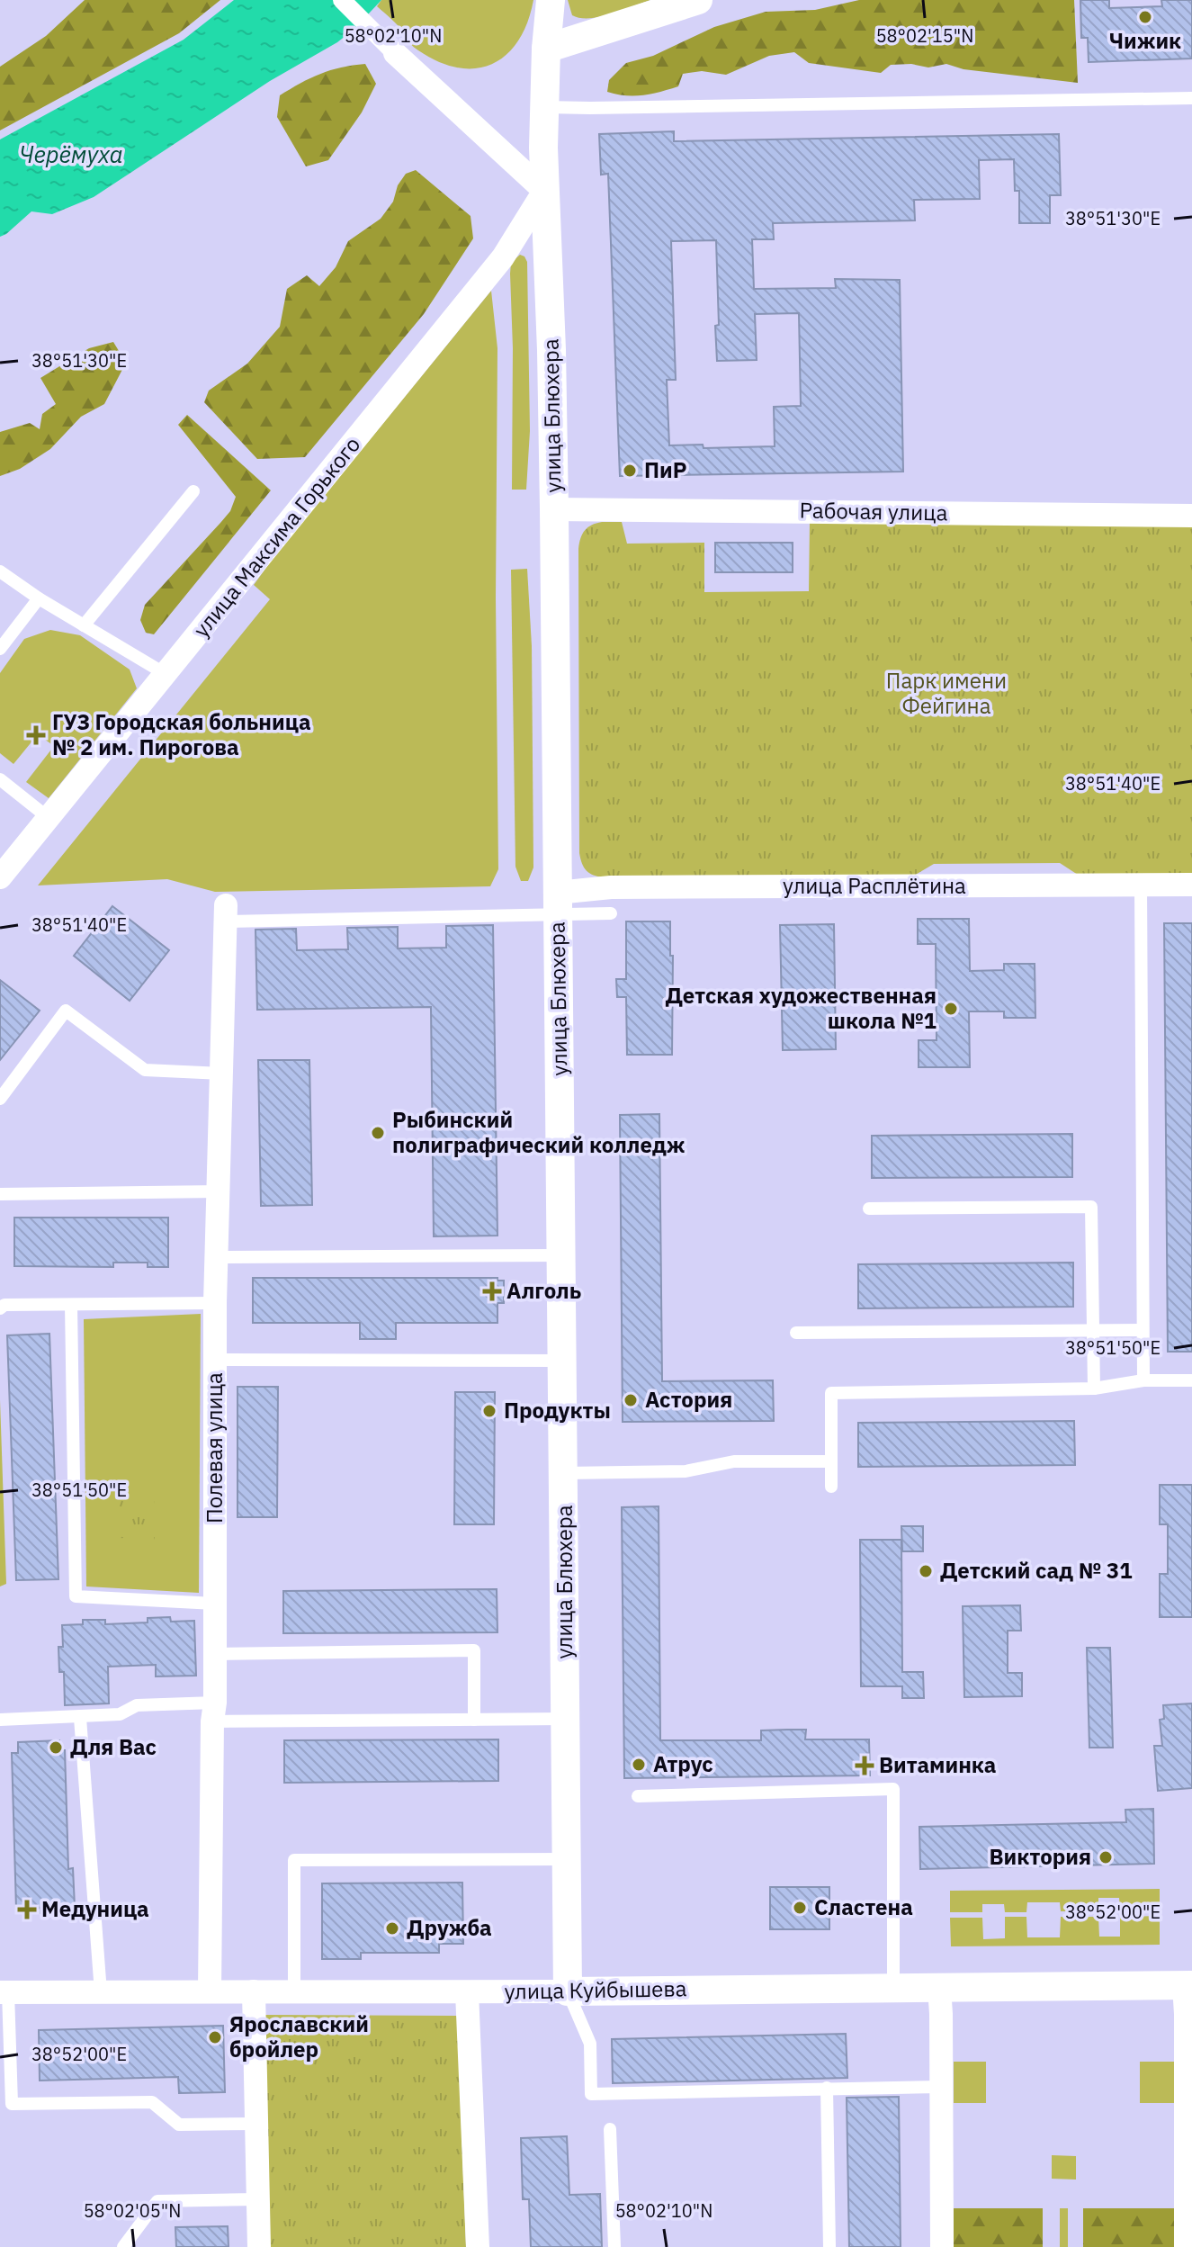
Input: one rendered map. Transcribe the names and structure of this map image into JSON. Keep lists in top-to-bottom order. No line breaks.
{"streets":{"street":["улица Блюхера","Рабочая улица","улица Максима Горького","улица Расплётина","Полевая улица","улица Куйбышева"]},"crossings":[["улица Блюхера","Рабочая улица"],["улица Блюхера","улица Максима Горького"],["улица Блюхера","улица Расплётина"],["улица Блюхера","улица Куйбышева"],["Полевая улица","улица Куйбышева"]],"water":["Черёмуха"],"parks":["Парк имени Фейгина"],"places":{"other":["Чижик","ПиР","Детская художественная школа №1","Рыбинский полиграфический колледж","Астория","Продукты","Детский сад № 31","Для Вас","Атрус","Виктория","Сластена","Дружба","Ярославский бройлер"],"health":["ГУЗ Городская больница № 2 им. Пирогова","Алголь","Витаминка","Медуница"]},"coordinates":["58°02'10\"N","58°02'15\"N","38°51'30\"E","38°51'40\"E","38°51'50\"E","38°52'00\"E","58°02'05\"N"]}
